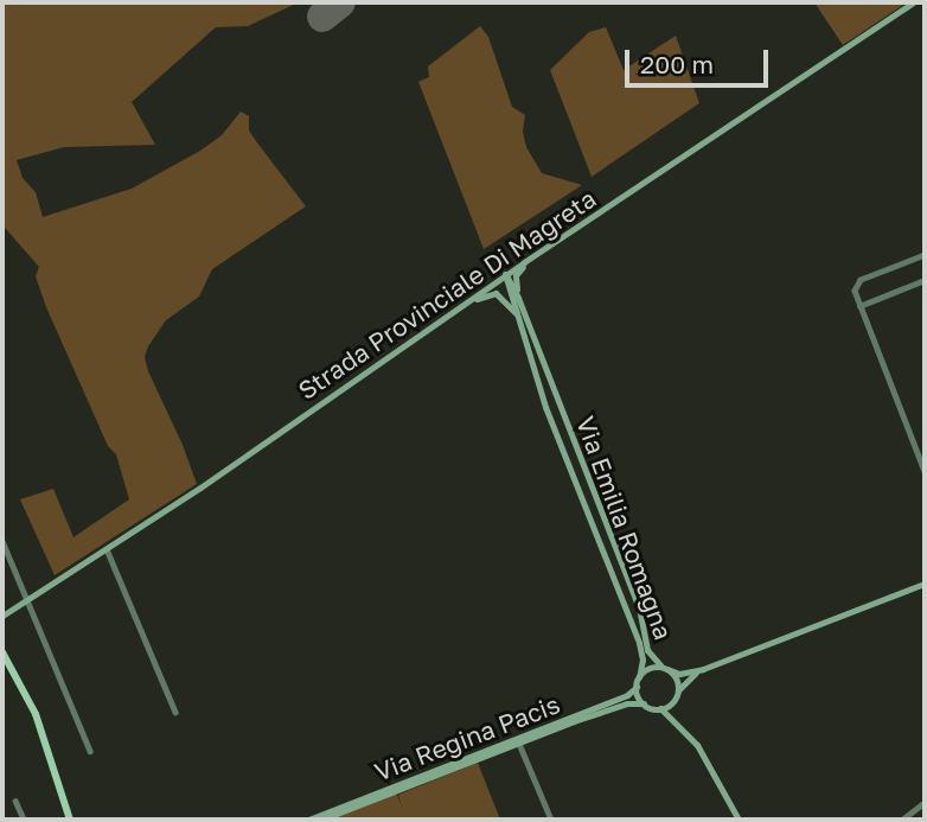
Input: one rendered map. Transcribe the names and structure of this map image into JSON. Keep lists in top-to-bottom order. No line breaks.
{"streets":{"street":["Strada Provinciale Di Magreta","Via Emilia Romagna","Via Regina Pacis"]},"crossings":[["Strada Provinciale Di Magreta","Via Emilia Romagna"],["Via Emilia Romagna","Via Regina Pacis"]],"scale_bar":"200 m"}
